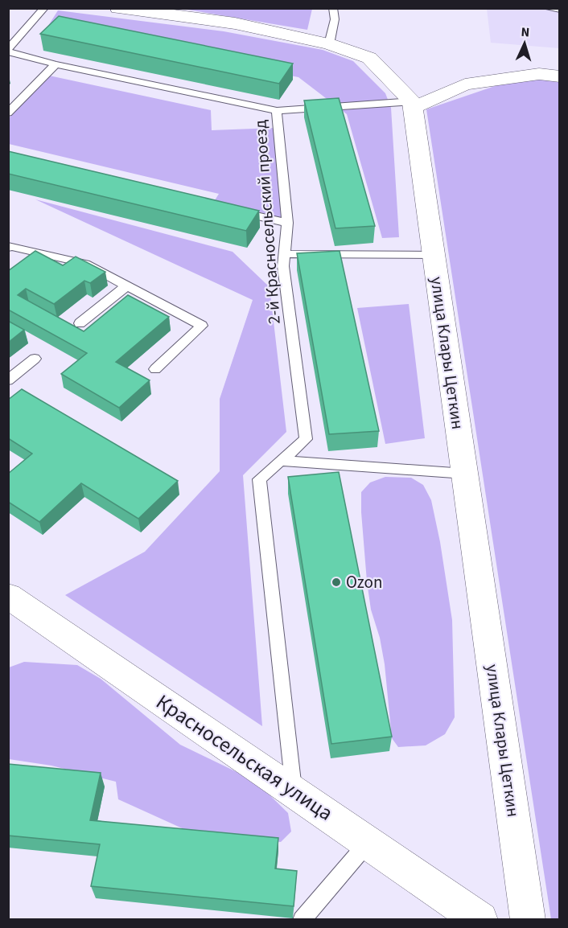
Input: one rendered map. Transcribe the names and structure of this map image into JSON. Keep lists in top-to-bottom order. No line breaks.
{"streets":{"street":["улица Клары Цеткин","Красносельская улица"],"lane":["2-й Красносельский проезд"]},"crossings":[["2-й Красносельский проезд","Красносельская улица"]],"places":["Ozon"],"north":"top"}
